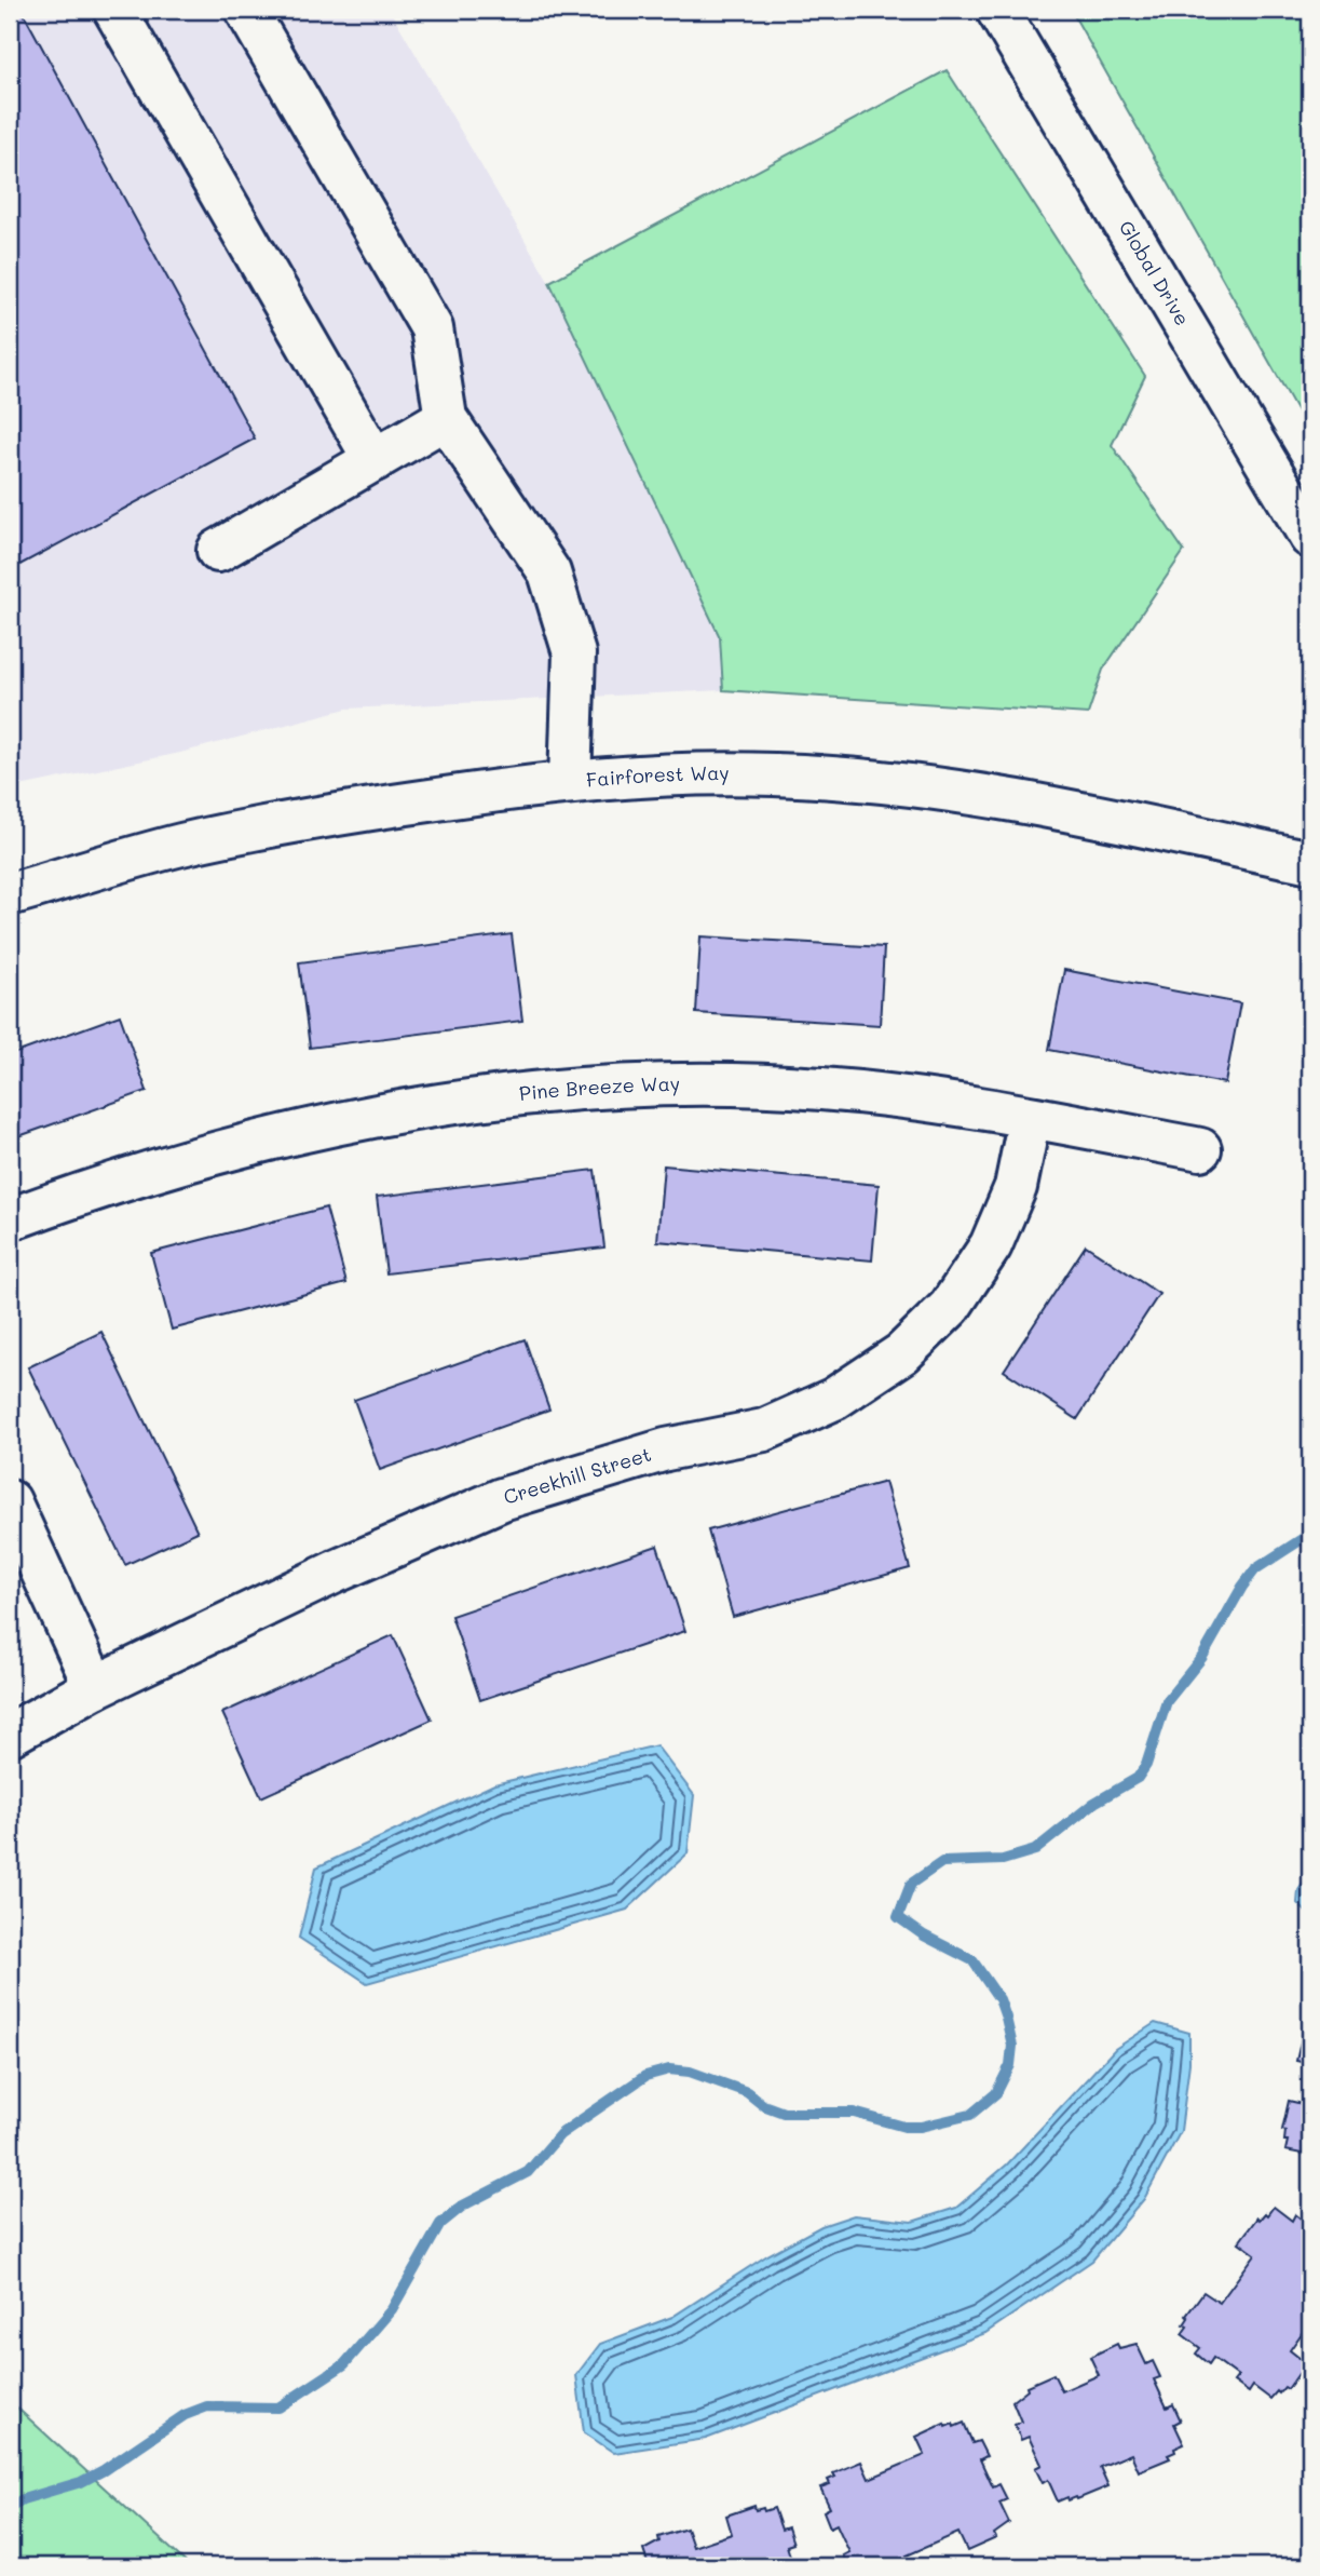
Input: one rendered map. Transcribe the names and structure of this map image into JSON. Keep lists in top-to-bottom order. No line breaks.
{"streets":{"main road":["Global Drive","Fairforest Way","Pine Breeze Way","Creekhill Street"]},"crossings":[["Pine Breeze Way","Creekhill Street"]]}
